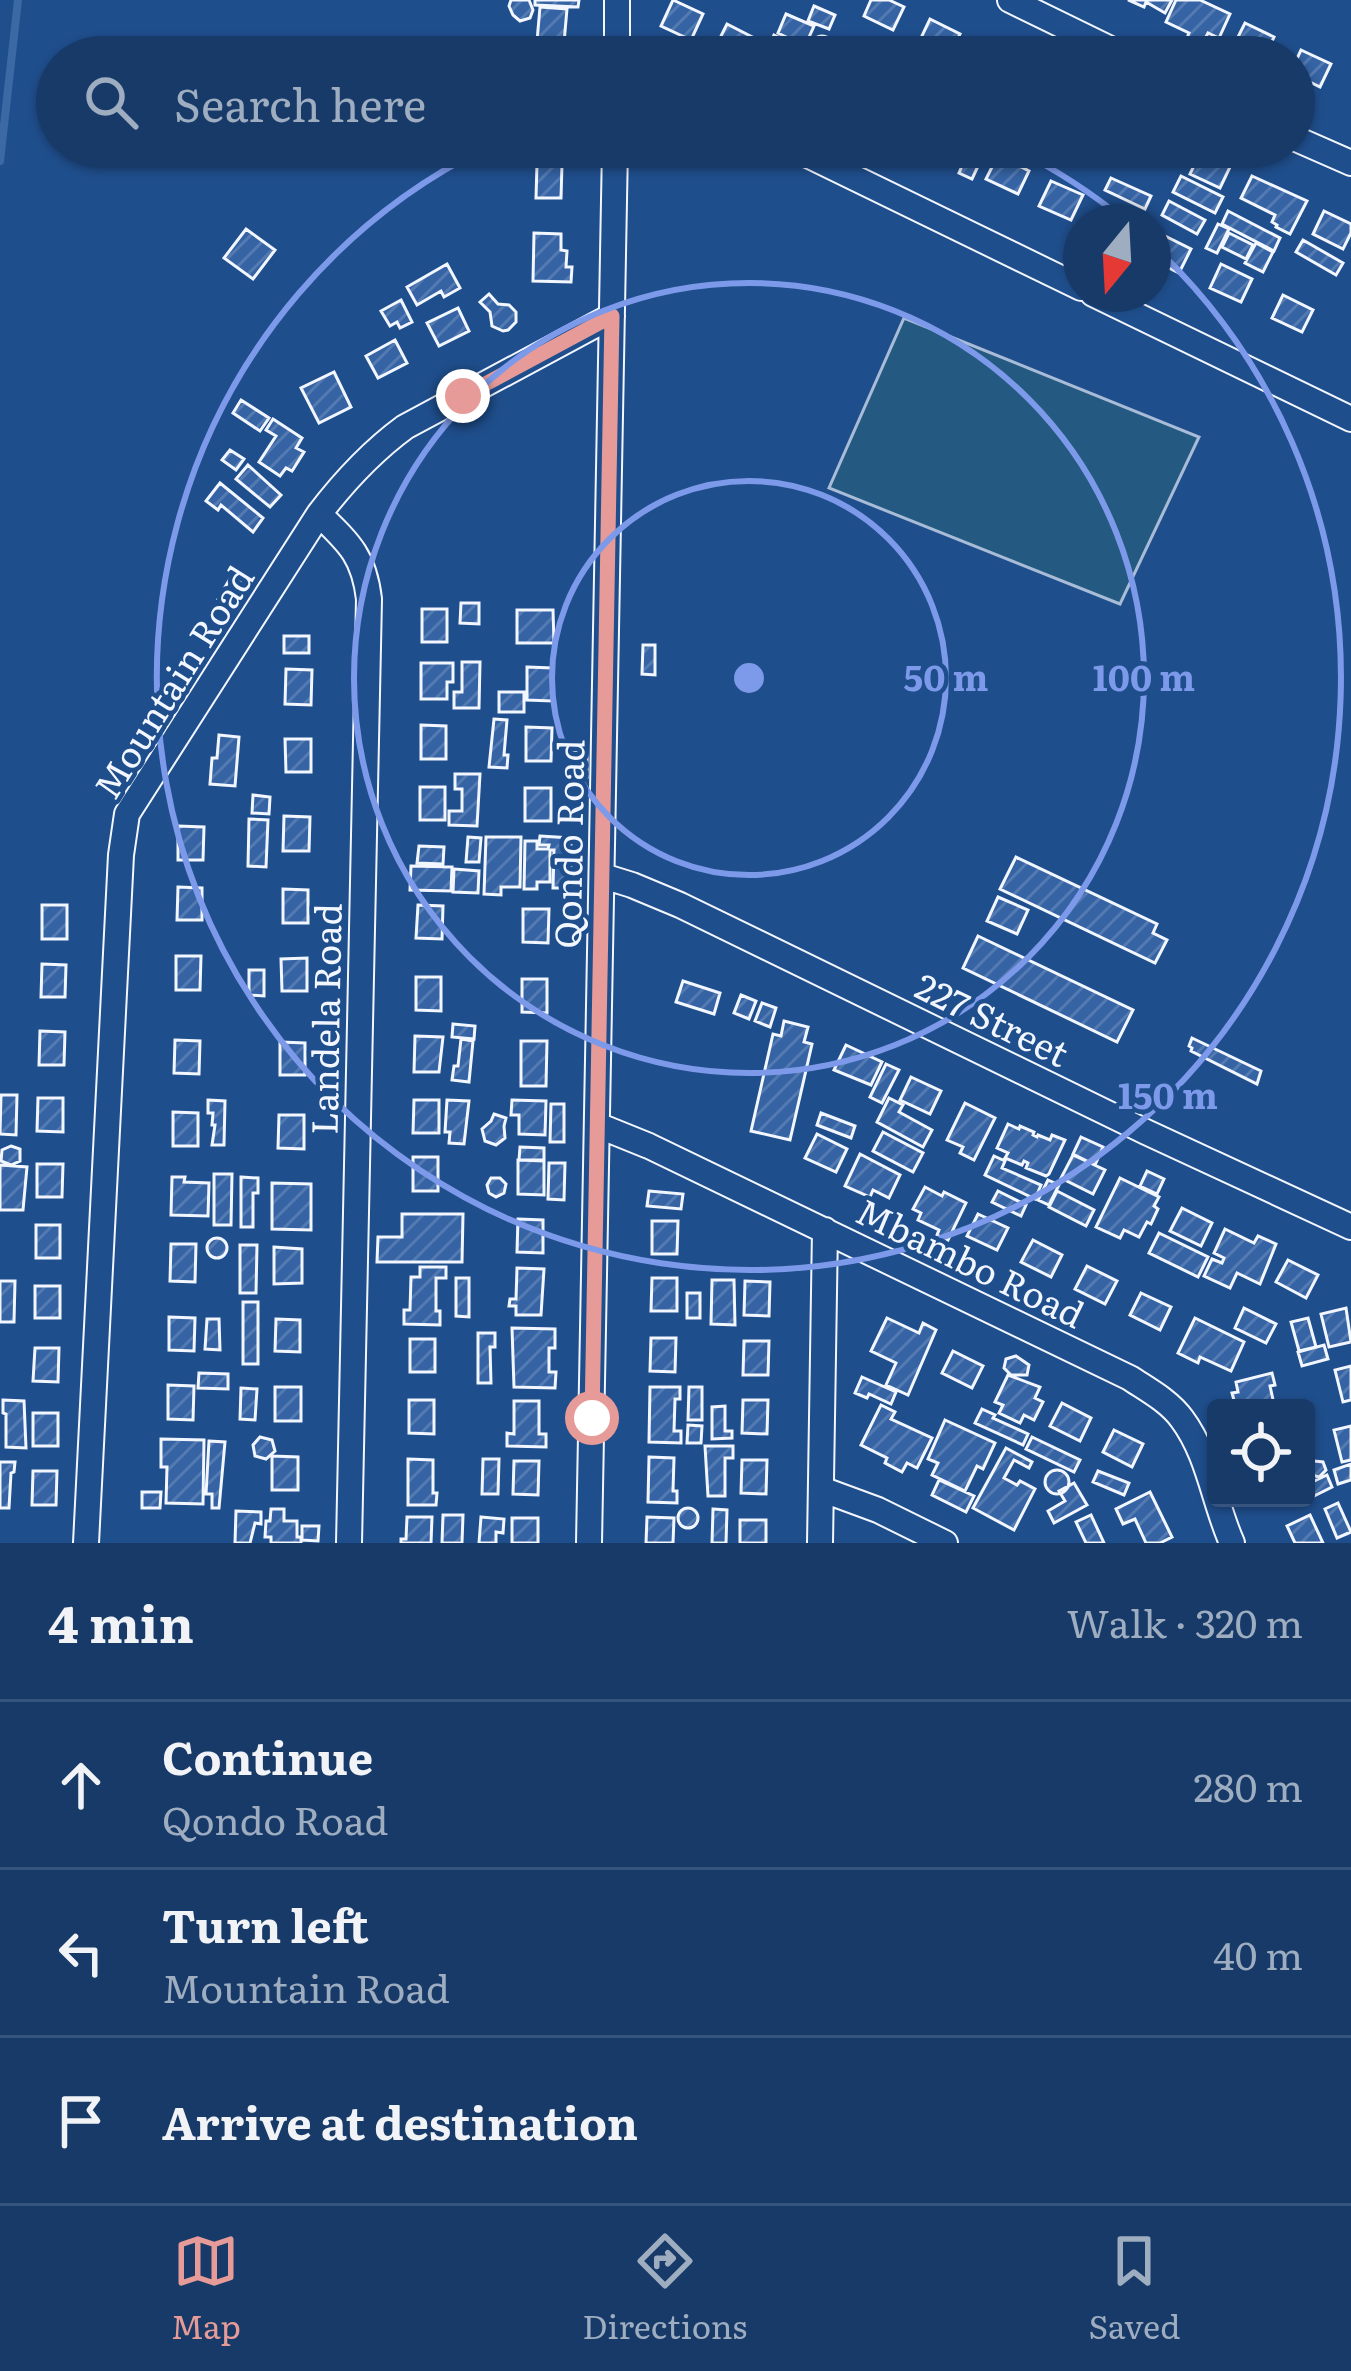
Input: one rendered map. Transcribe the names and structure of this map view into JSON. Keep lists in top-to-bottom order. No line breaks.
{"streets":{"street":["Mountain Road","Qondo Road","227 Street","Landela Road","Mbambo Road"]},"crossings":[["Mountain Road","Qondo Road"],["Mountain Road","Landela Road"],["Qondo Road","227 Street"],["Qondo Road","Mbambo Road"]],"north":"bottom","page":{"search":"Search here","heading":["4 min","Walk · 320 m"],"list":[["Continue","Qondo Road","280 m"],["Turn left","Mountain Road","40 m"],"Arrive at destination"],"nav":["Map","Directions","Saved"]},"rings":["50 m","100 m","150 m"]}
